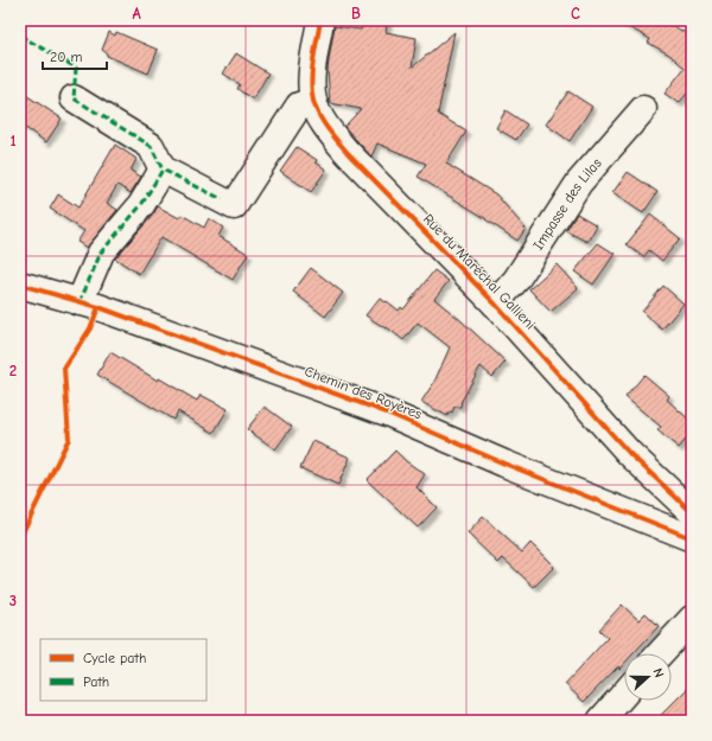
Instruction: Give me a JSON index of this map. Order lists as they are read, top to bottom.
{
  "streets": {
    "street": ["Impasse des Lilas", "Rue du Maréchal Gallieni", "Chemin des Royères"]
  },
  "crossings": [
    ["Impasse des Lilas", "Rue du Maréchal Gallieni"]
  ],
  "legend": ["Cycle path", "Path"],
  "scale_bar": "20 m",
  "north": "right",
  "grid": {
    "columns": ["A", "B", "C"],
    "rows": ["1", "2", "3"]
  }
}
